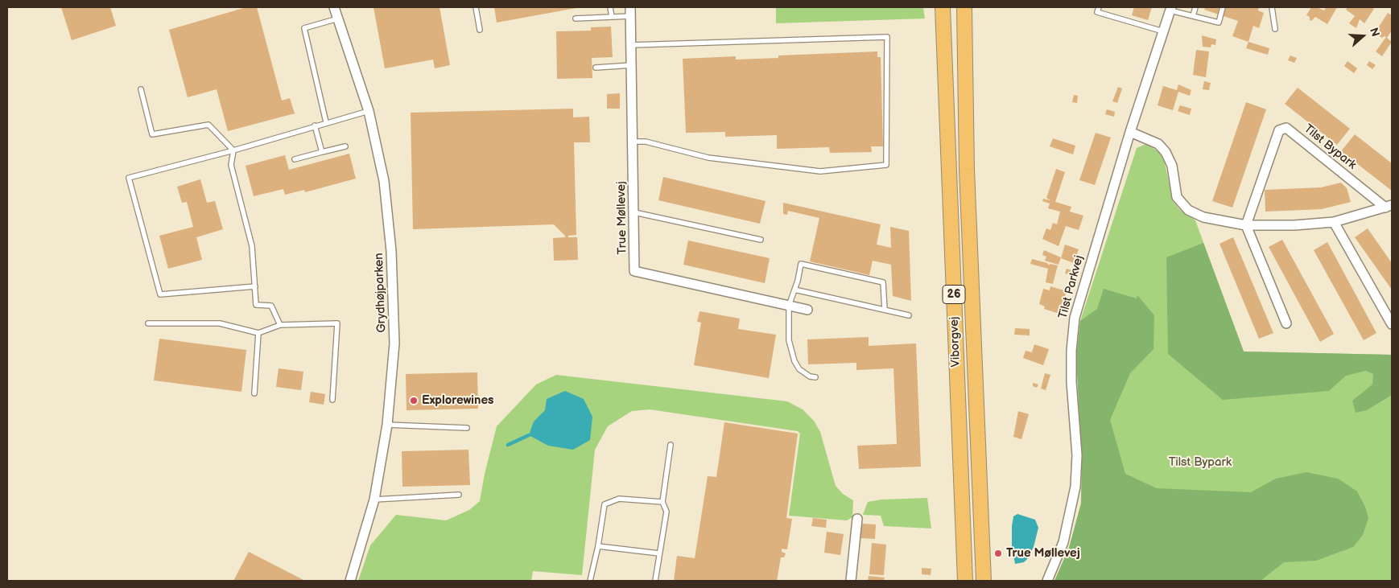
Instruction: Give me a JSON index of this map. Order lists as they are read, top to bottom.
{
  "streets": {
    "main road": ["26", "Viborgvej"],
    "street": [
      "Tilst Bypark",
      "True Møllevej",
      "Tilst Parkvej",
      "Grydhøjparken"
    ]
  },
  "crossings": [
    ["Tilst Bypark", "Tilst Parkvej"]
  ],
  "parks": ["Tilst Bypark"],
  "places": ["Explorewines", "True Møllevej"],
  "north": "right"
}
